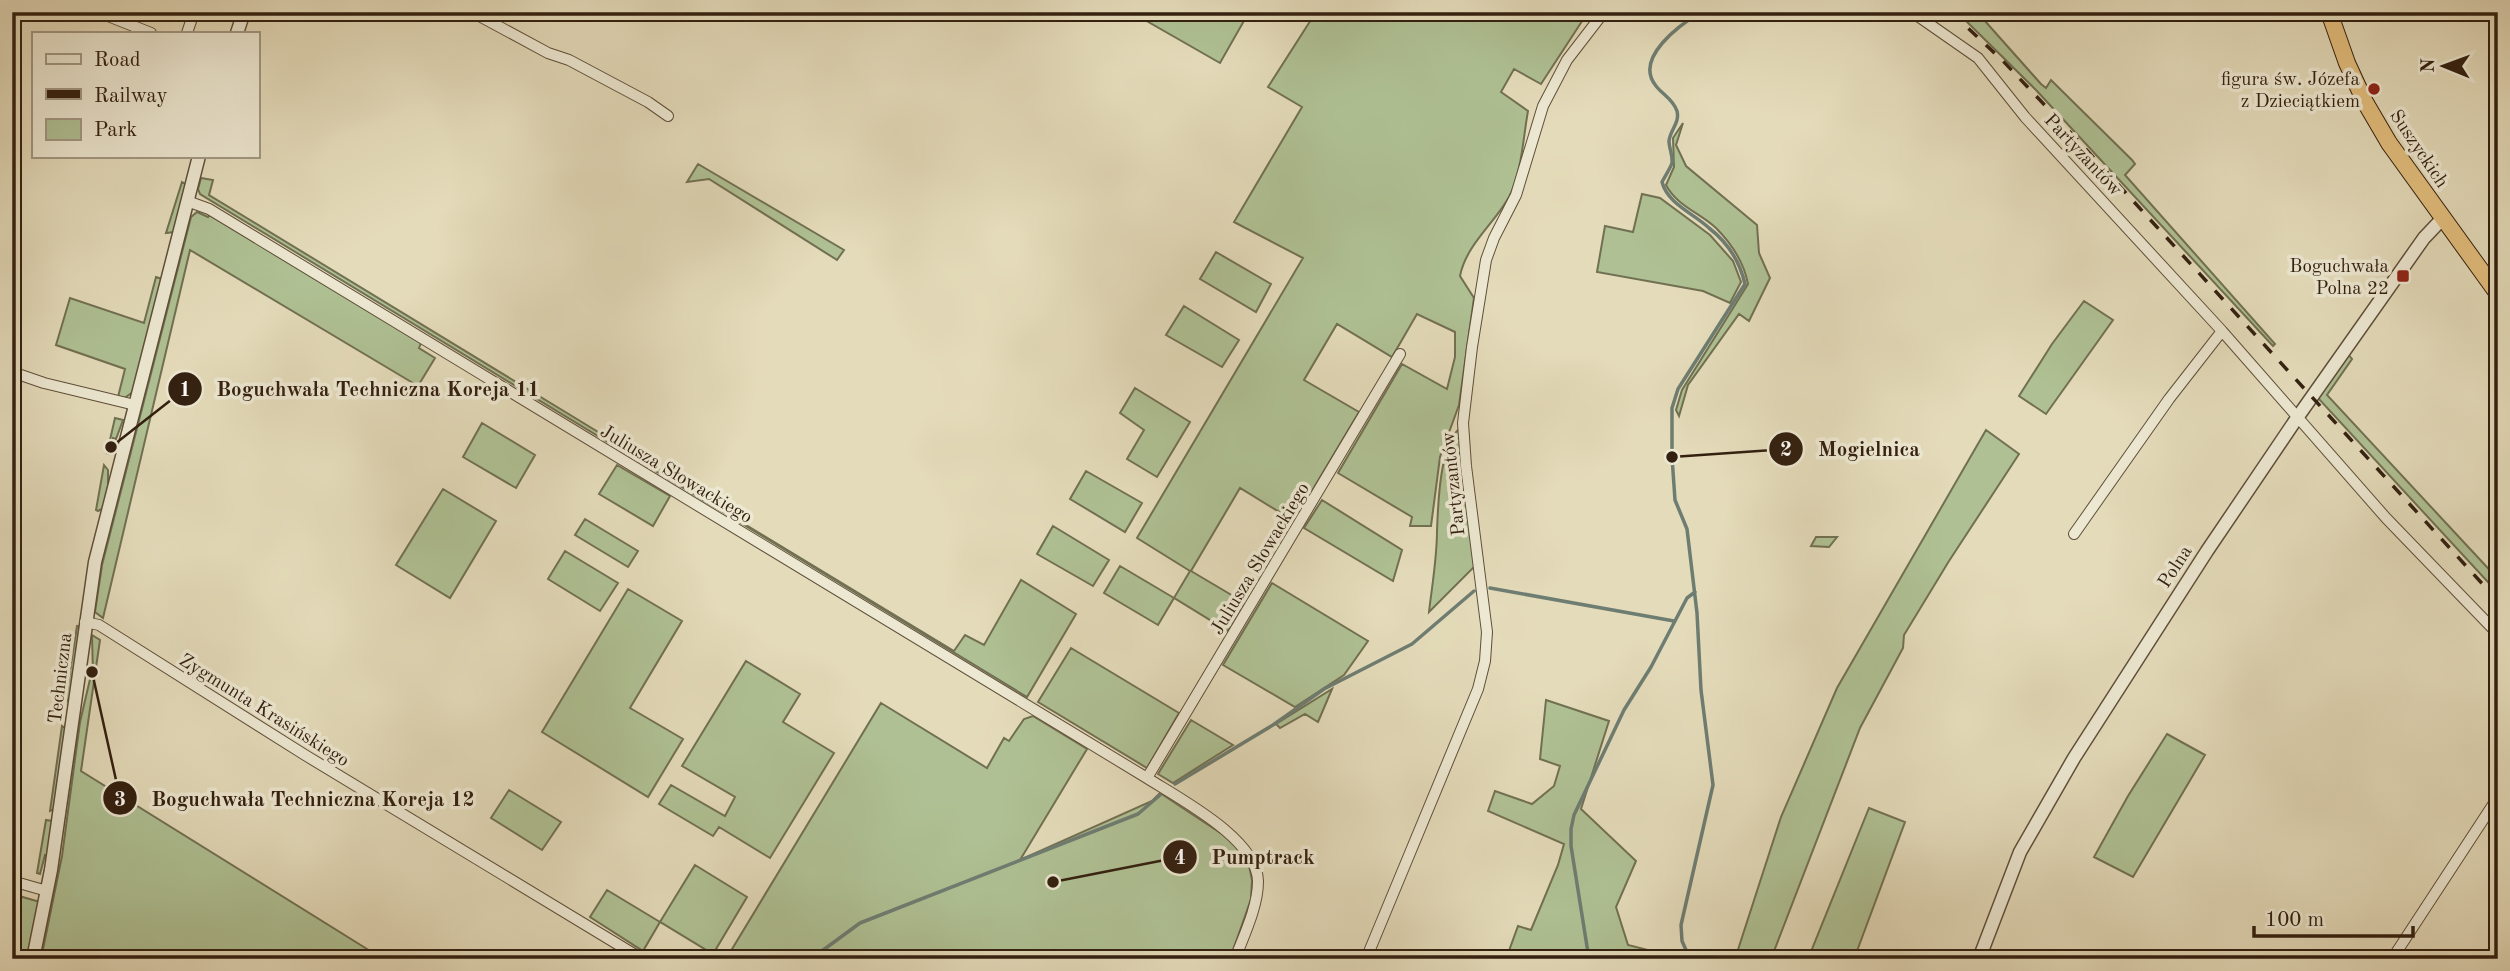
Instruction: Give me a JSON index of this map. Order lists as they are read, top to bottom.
{
  "streets": {
    "highway": ["Suszyckich"],
    "street": [
      "Partyzantów",
      "Juliusza Słowackiego",
      "Polna",
      "Techniczna",
      "Zygmunta Krasińskiego"
    ]
  },
  "crossings": [
    ["Suszyckich", "Polna"],
    ["Partyzantów", "Polna"],
    ["Juliusza Słowackiego", "Techniczna"],
    ["Techniczna", "Zygmunta Krasińskiego"]
  ],
  "places": {
    "other": [
      "figura św. Józefa z Dzieciątkiem",
      "Boguchwała Techniczna Koreja 11",
      "Mogielnica",
      "Boguchwała Techniczna Koreja 12",
      "Pumptrack"
    ],
    "transit": ["Boguchwała Polna 22"]
  },
  "legend": ["Road", "Railway", "Park"],
  "scale_bar": "100 m",
  "north": "left"
}
